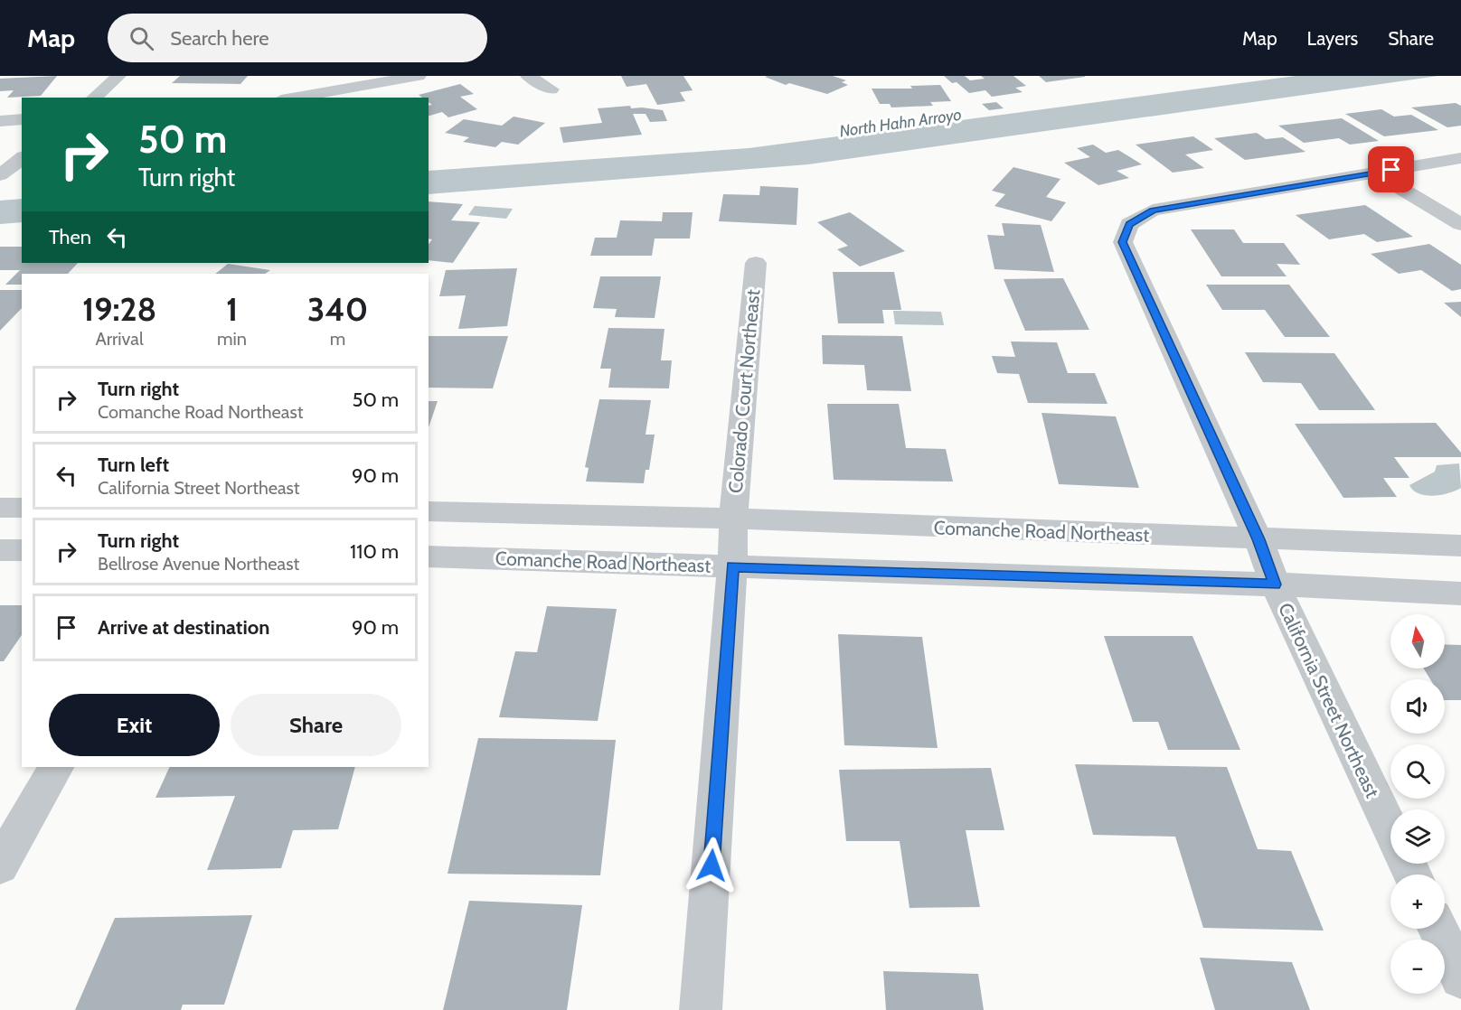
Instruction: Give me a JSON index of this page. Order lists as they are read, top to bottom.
{
  "streets": {
    "street": ["Colorado Court Northeast", "Comanche Road Northeast", "California Street Northeast"]
  },
  "crossings": [
    ["Colorado Court Northeast", "Comanche Road Northeast"],
    ["Comanche Road Northeast", "California Street Northeast"]
  ],
  "water": ["North Hahn Arroyo"],
  "north": "top",
  "page": {
    "header": "Map",
    "search": "Search here",
    "nav": ["Map", "Layers", "Share"],
    "turn": ["50 m", "Turn right"],
    "then": "Then",
    "eta": [
      "19:28",
      "Arrival",
      "1",
      "min",
      "340",
      "m"
    ],
    "list": [
      {
        "name": "Turn right",
        "note": "Comanche Road Northeast",
        "value": "50 m"
      },
      {
        "name": "Turn left",
        "note": "California Street Northeast",
        "value": "90 m"
      },
      {
        "name": "Turn right",
        "note": "Bellrose Avenue Northeast",
        "value": "110 m"
      },
      {
        "name": "Arrive at destination",
        "value": "90 m"
      }
    ],
    "map_buttons": ["+", "−"],
    "buttons": ["Exit", "Share"]
  }
}
